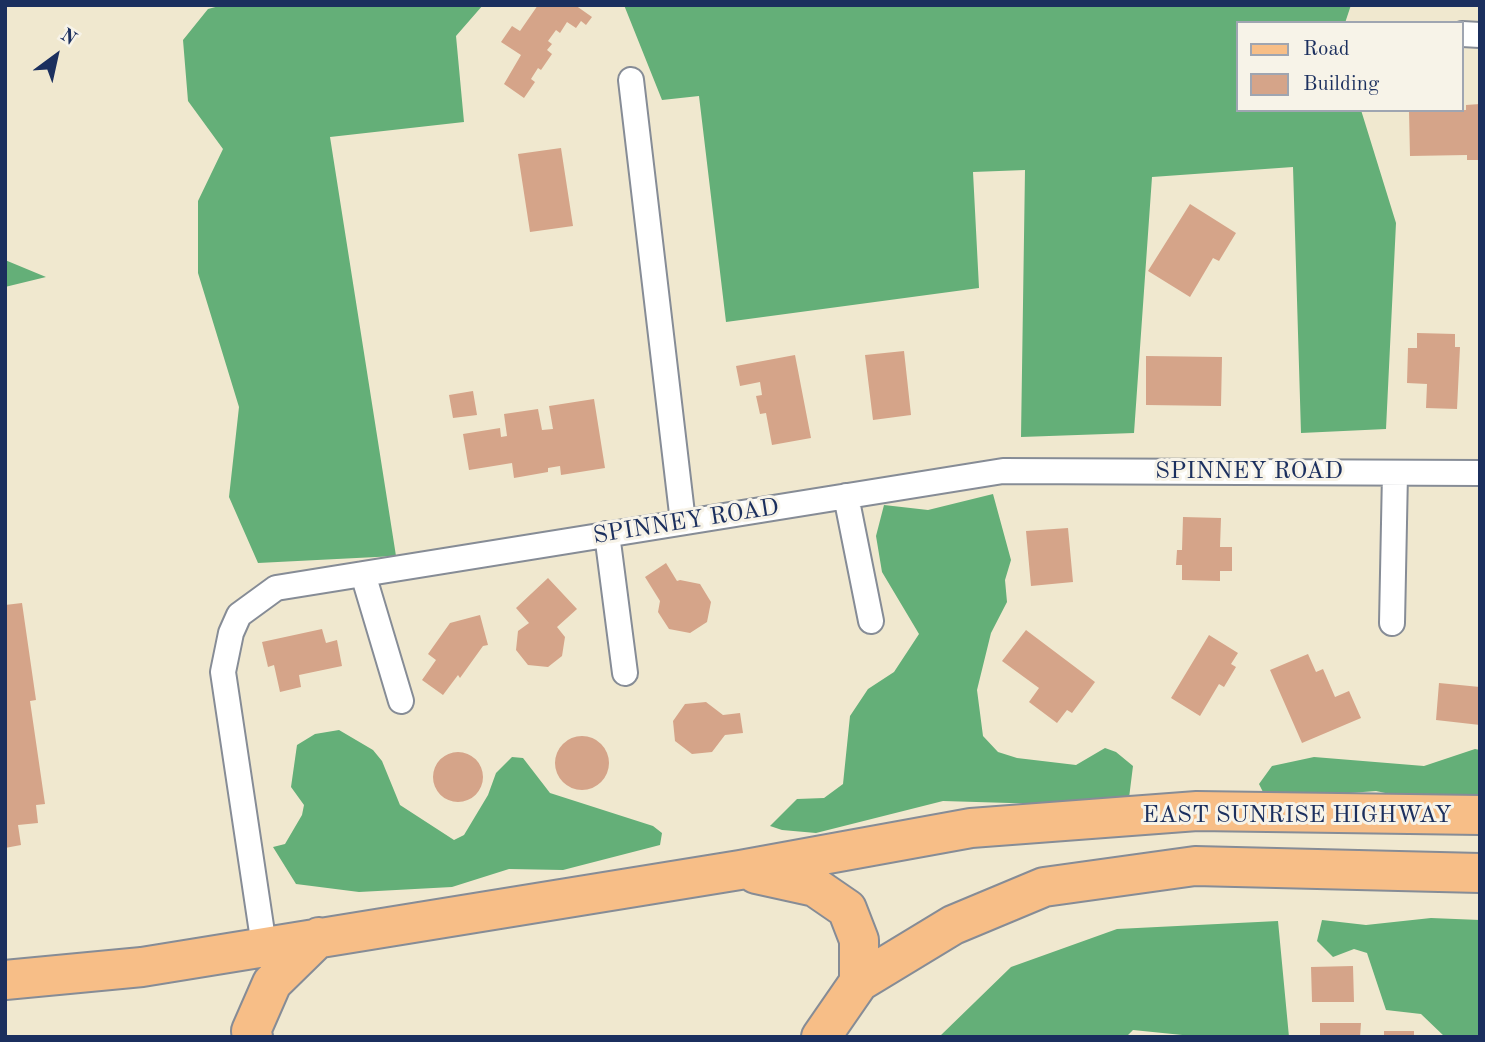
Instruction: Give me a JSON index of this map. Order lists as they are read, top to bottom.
{
  "streets": {
    "main road": ["EAST SUNRISE HIGHWAY"],
    "street": ["SPINNEY ROAD"]
  },
  "legend": ["Road", "Building"],
  "north": "top right"
}
